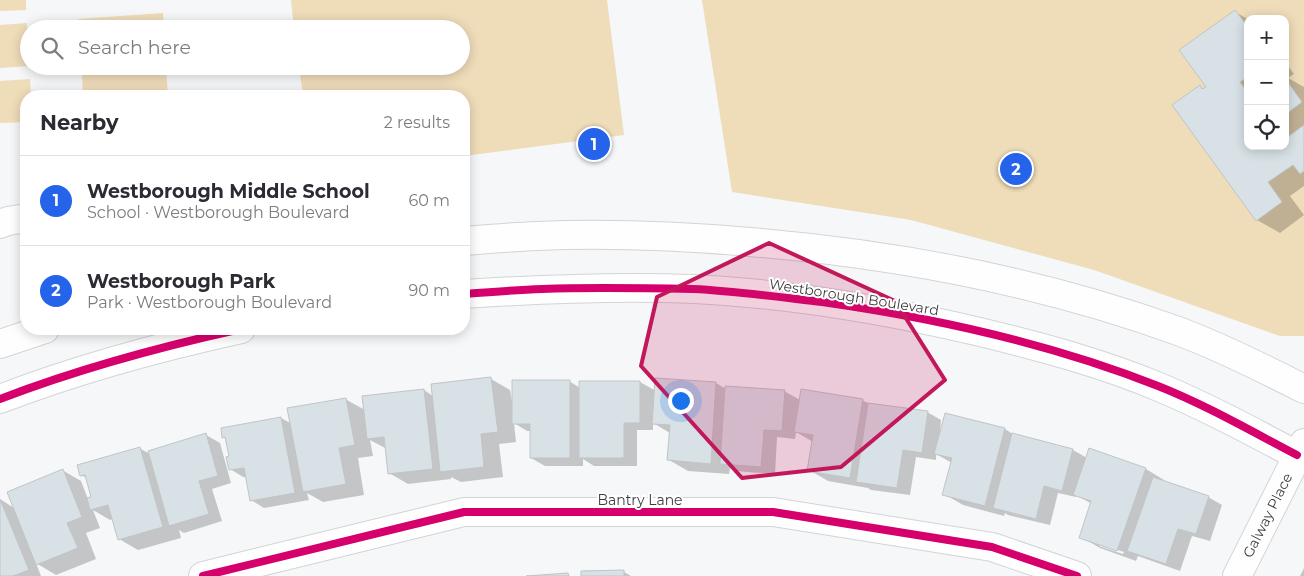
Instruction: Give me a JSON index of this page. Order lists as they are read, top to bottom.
{
  "streets": {
    "main road": ["Westborough Boulevard", "Bantry Lane", "Galway Place"]
  },
  "crossings": [
    ["Westborough Boulevard", "Galway Place"]
  ],
  "page": {
    "map_buttons": ["+", "−"],
    "search": "Search here",
    "heading": ["Nearby", "2 results"],
    "pins": ["1", "2"],
    "list": [
      {
        "mark": "1",
        "name": "Westborough Middle School",
        "note": "School · Westborough Boulevard",
        "value": "60 m"
      },
      {
        "mark": "2",
        "name": "Westborough Park",
        "note": "Park · Westborough Boulevard",
        "value": "90 m"
      }
    ]
  }
}
